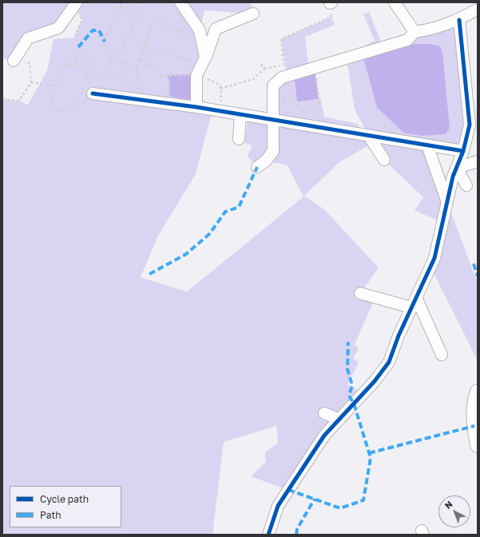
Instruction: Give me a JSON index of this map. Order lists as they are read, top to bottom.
{
  "legend": ["Cycle path", "Path"],
  "north": "top left"
}
